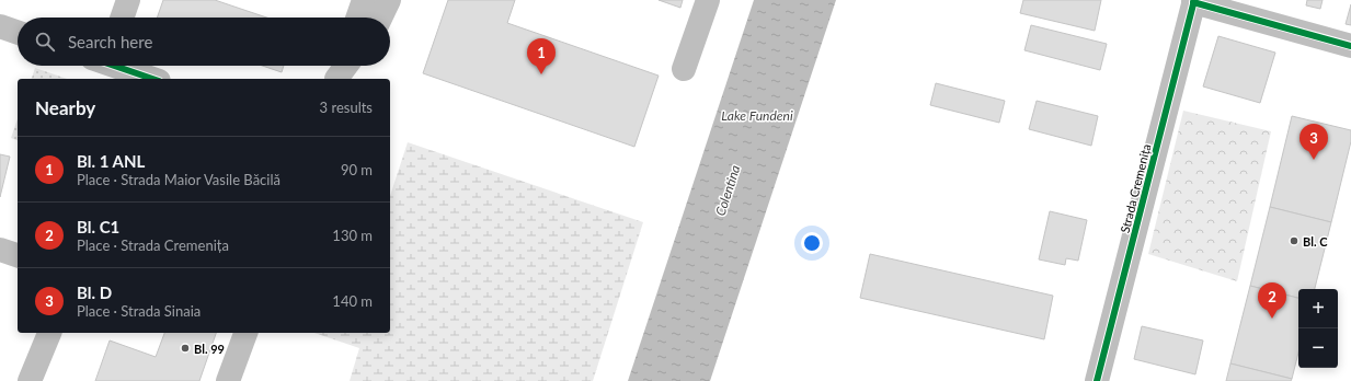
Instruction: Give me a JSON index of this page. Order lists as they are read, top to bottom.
{
  "streets": {
    "street": ["Strada Cremenița"]
  },
  "water": ["Lake Fundeni", "Colentina"],
  "places": ["Bl. C", "Bl. 99"],
  "page": {
    "search": "Search here",
    "pins": ["1", "3", "2"],
    "heading": ["Nearby", "3 results"],
    "list": [
      {
        "mark": "1",
        "name": "Bl. 1 ANL",
        "note": "Place · Strada Maior Vasile Băcilă",
        "value": "90 m"
      },
      {
        "mark": "2",
        "name": "Bl. C1",
        "note": "Place · Strada Cremenița",
        "value": "130 m"
      },
      {
        "mark": "3",
        "name": "Bl. D",
        "note": "Place · Strada Sinaia",
        "value": "140 m"
      }
    ],
    "map_buttons": ["+", "−"]
  }
}
